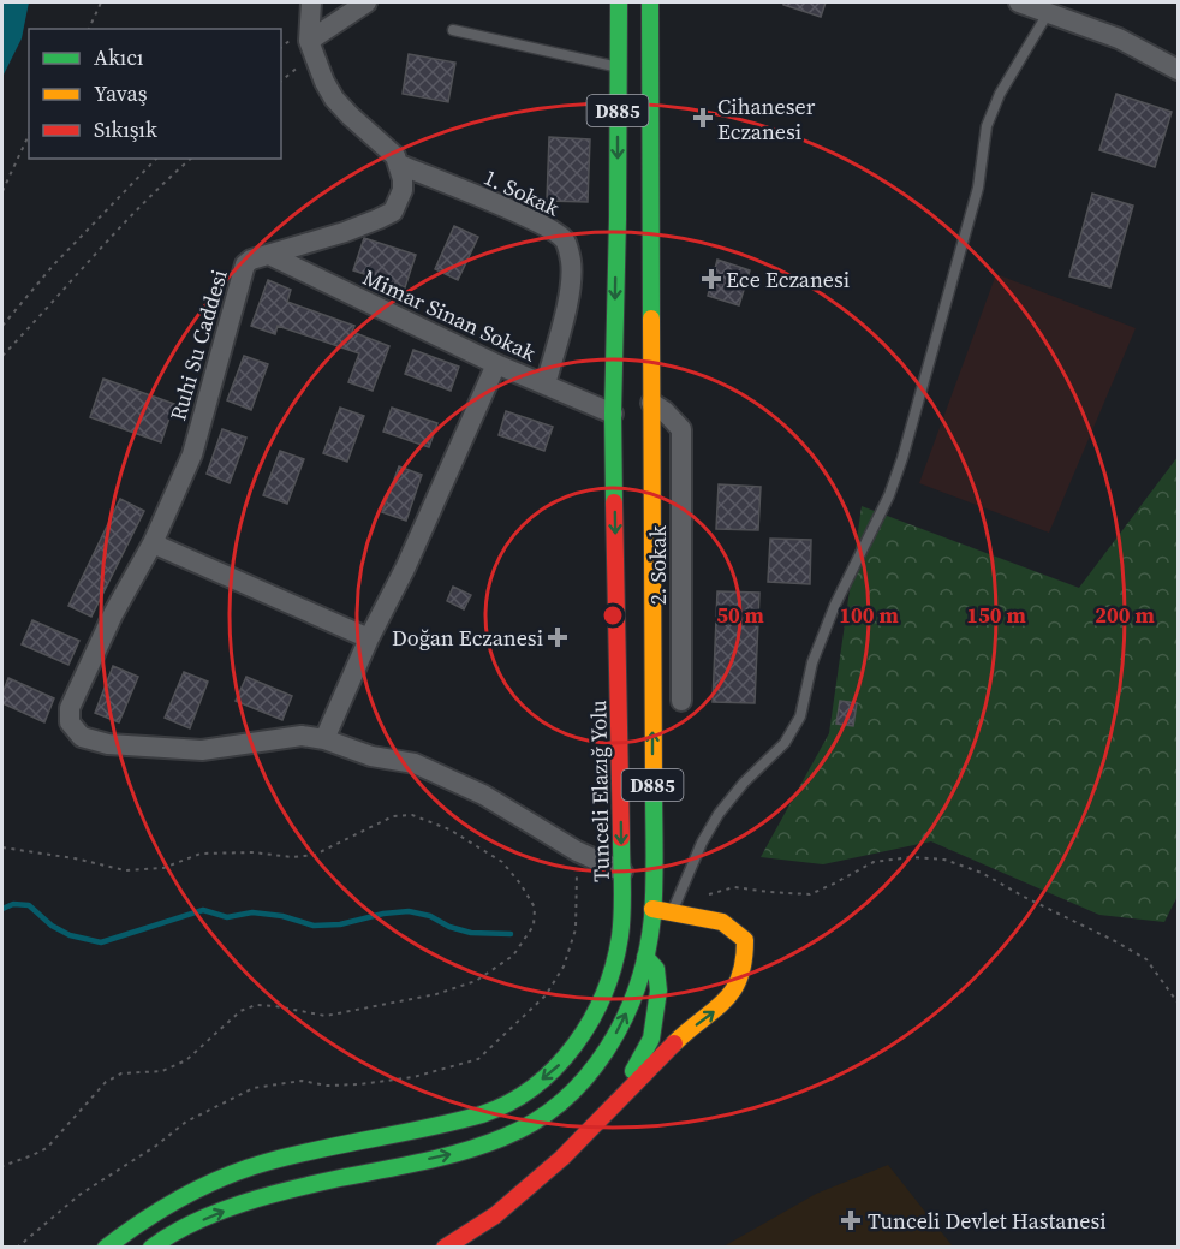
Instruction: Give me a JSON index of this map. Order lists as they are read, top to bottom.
{
  "streets": {
    "main road": ["D885", "Tunceli Elazığ Yolu"],
    "street": [
      "1. Sokak",
      "Mimar Sinan Sokak",
      "Ruhi Su Caddesi",
      "2. Sokak"
    ]
  },
  "crossings": [
    ["D885", "2. Sokak"],
    ["1. Sokak", "Mimar Sinan Sokak"],
    ["1. Sokak", "Ruhi Su Caddesi"],
    ["Mimar Sinan Sokak", "Ruhi Su Caddesi"],
    ["Mimar Sinan Sokak", "Tunceli Elazığ Yolu"],
    ["Ruhi Su Caddesi", "Tunceli Elazığ Yolu"]
  ],
  "places": {
    "health": [
      "Cihaneser Eczanesi",
      "Ece Eczanesi",
      "Doğan Eczanesi",
      "Tunceli Devlet Hastanesi"
    ]
  },
  "legend": ["Akıcı", "Yavaş", "Sıkışık"],
  "rings": [
    "50 m",
    "100 m",
    "150 m",
    "200 m"
  ]
}
